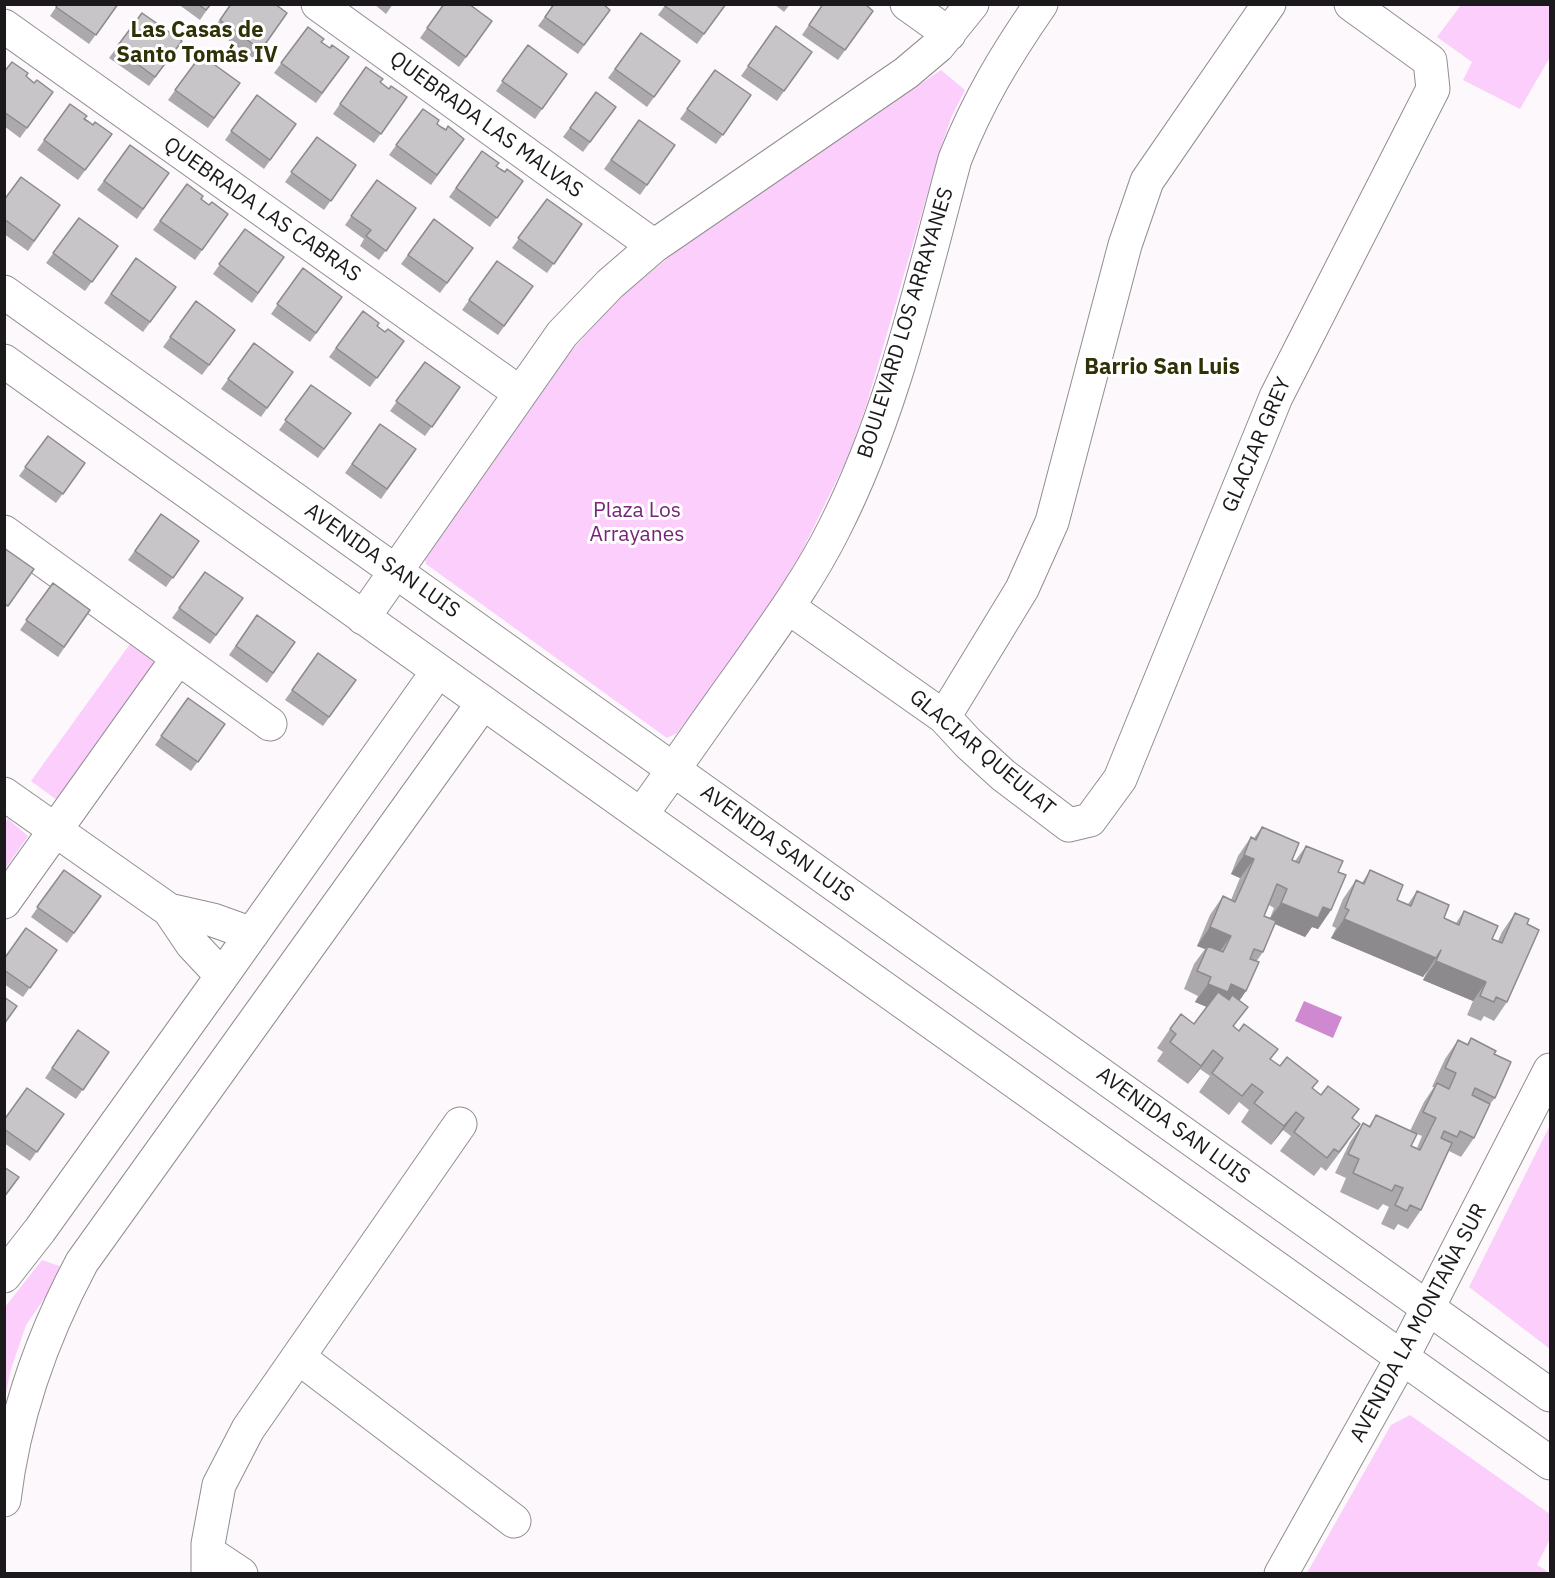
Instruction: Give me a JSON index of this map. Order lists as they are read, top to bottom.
{
  "streets": {
    "street": [
      "QUEBRADA LAS MALVAS",
      "QUEBRADA LAS CABRAS",
      "BOULEVARD LOS ARRAYANES",
      "GLACIAR GREY",
      "AVENIDA SAN LUIS",
      "GLACIAR QUEULAT",
      "AVENIDA LA MONTAÑA SUR"
    ]
  },
  "crossings": [
    ["BOULEVARD LOS ARRAYANES", "AVENIDA SAN LUIS"],
    ["BOULEVARD LOS ARRAYANES", "GLACIAR QUEULAT"],
    ["GLACIAR GREY", "GLACIAR QUEULAT"],
    ["AVENIDA SAN LUIS", "AVENIDA LA MONTAÑA SUR"]
  ],
  "districts": ["Las Casas de Santo Tomás IV", "Barrio San Luis"],
  "parks": ["Plaza Los Arrayanes"]
}
